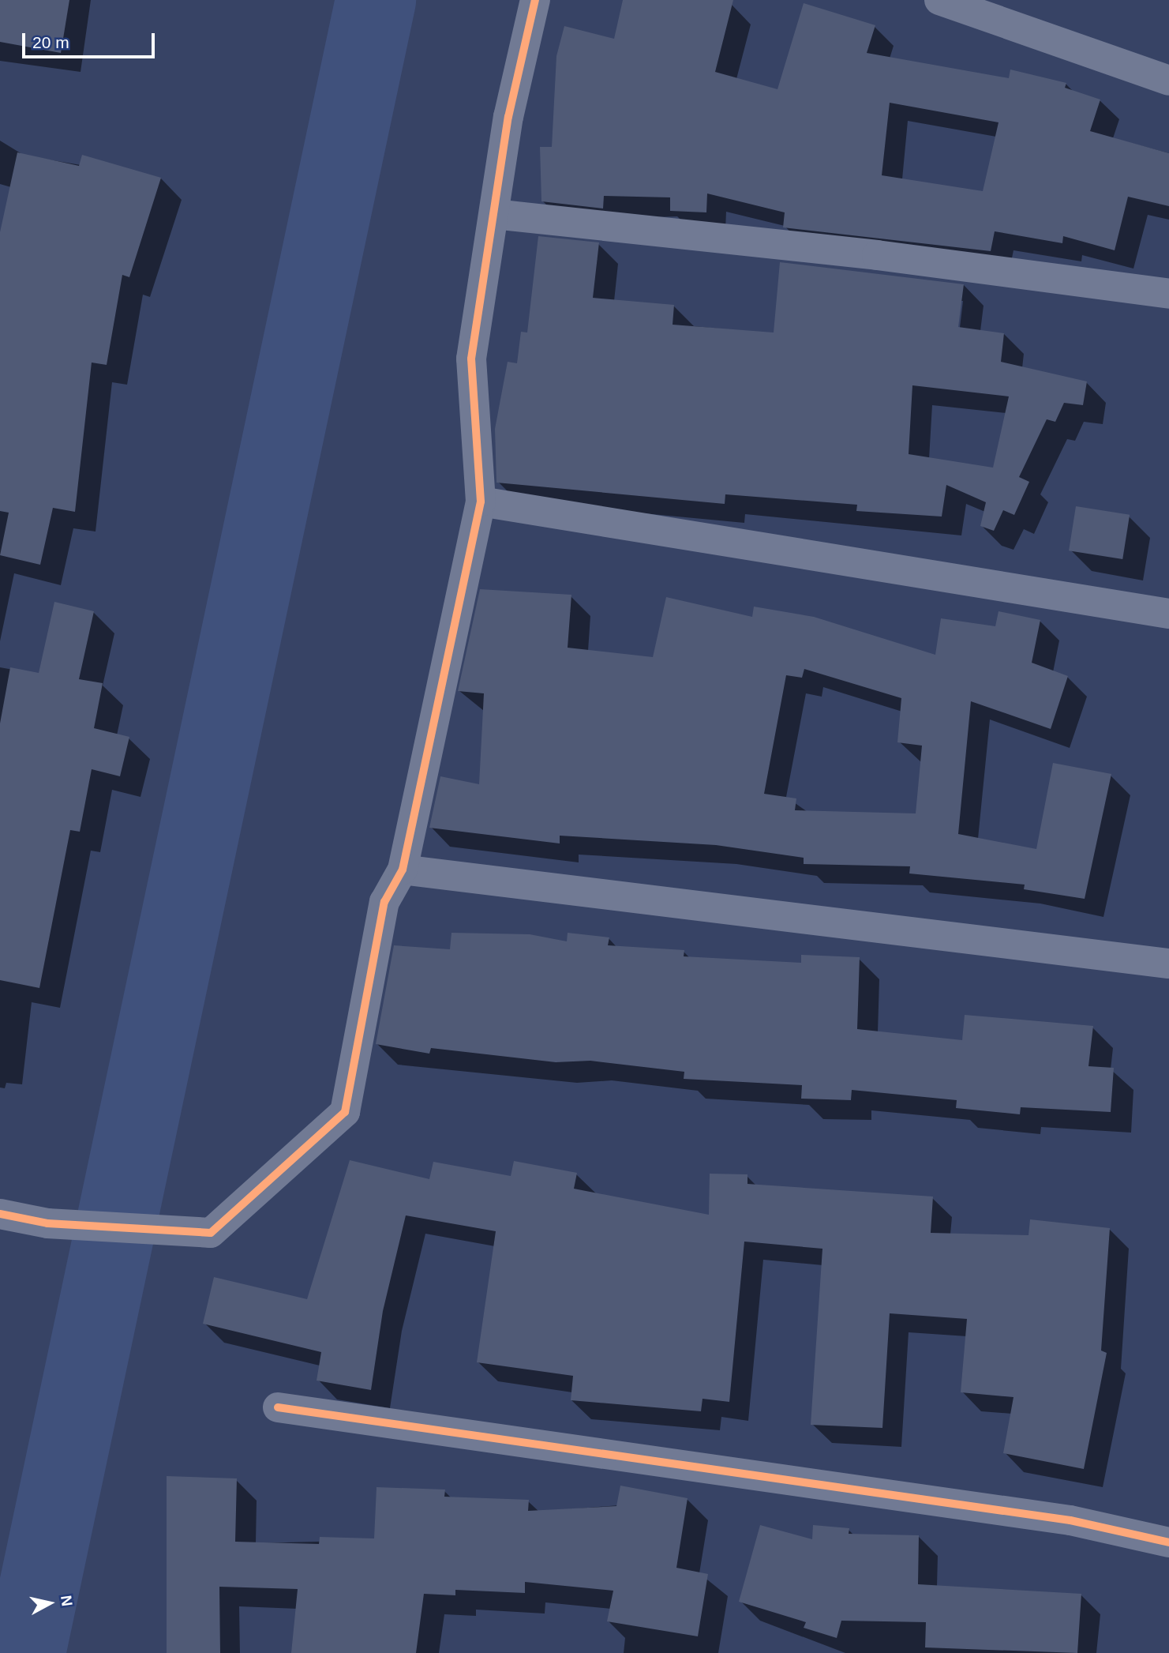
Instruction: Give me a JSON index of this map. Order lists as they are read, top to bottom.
{
  "scale_bar": "20 m",
  "north": "right"
}
